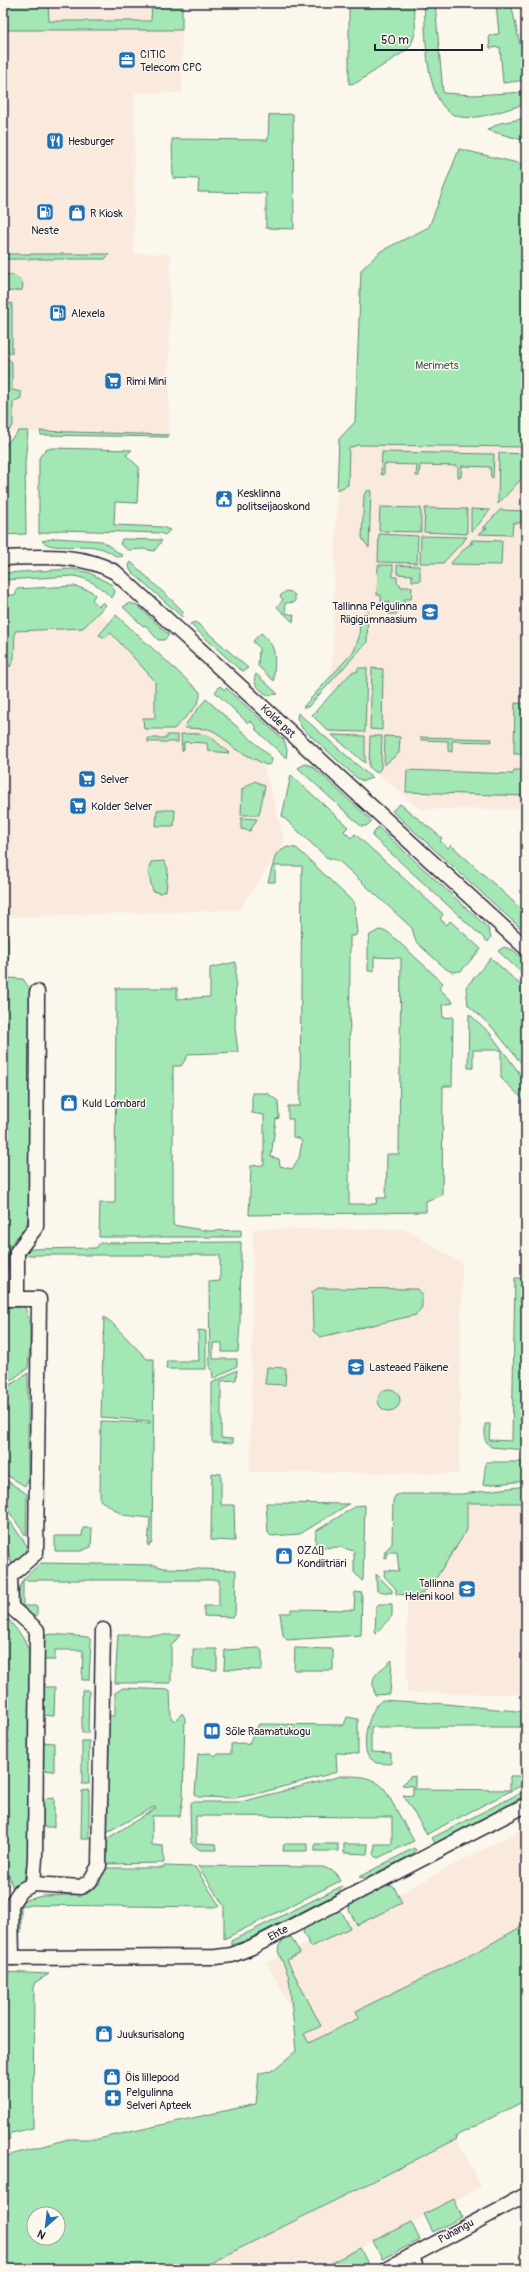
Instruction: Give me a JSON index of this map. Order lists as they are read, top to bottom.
{
  "streets": {
    "street": ["Kolde pst", "Ehte", "Puhangu"]
  },
  "parks": ["Merimets"],
  "places": {
    "office": ["CITIC Telecom CPC"],
    "restaurant": ["Hesburger"],
    "fuel station": ["Neste", "Alexela"],
    "shop": [
      "R Kiosk",
      "Kuld Lombard",
      "OZ∆[] Kondiitriäri",
      "Juuksurisalong",
      "Öis lillepood"
    ],
    "supermarket": ["Rimi Mini", "Selver", "Kolder Selver"],
    "public building": ["Kesklinna politseijaoskond"],
    "school or university": ["Tallinna Pelgulinna Riigigümnaasium", "Lasteaed Päikene", "Tallinna Heleni kool"],
    "library": ["Sõle Raamatukogu"],
    "pharmacy": ["Pelgulinna Selveri Apteek"]
  },
  "scale_bar": "50 m",
  "north": "bottom left"
}
